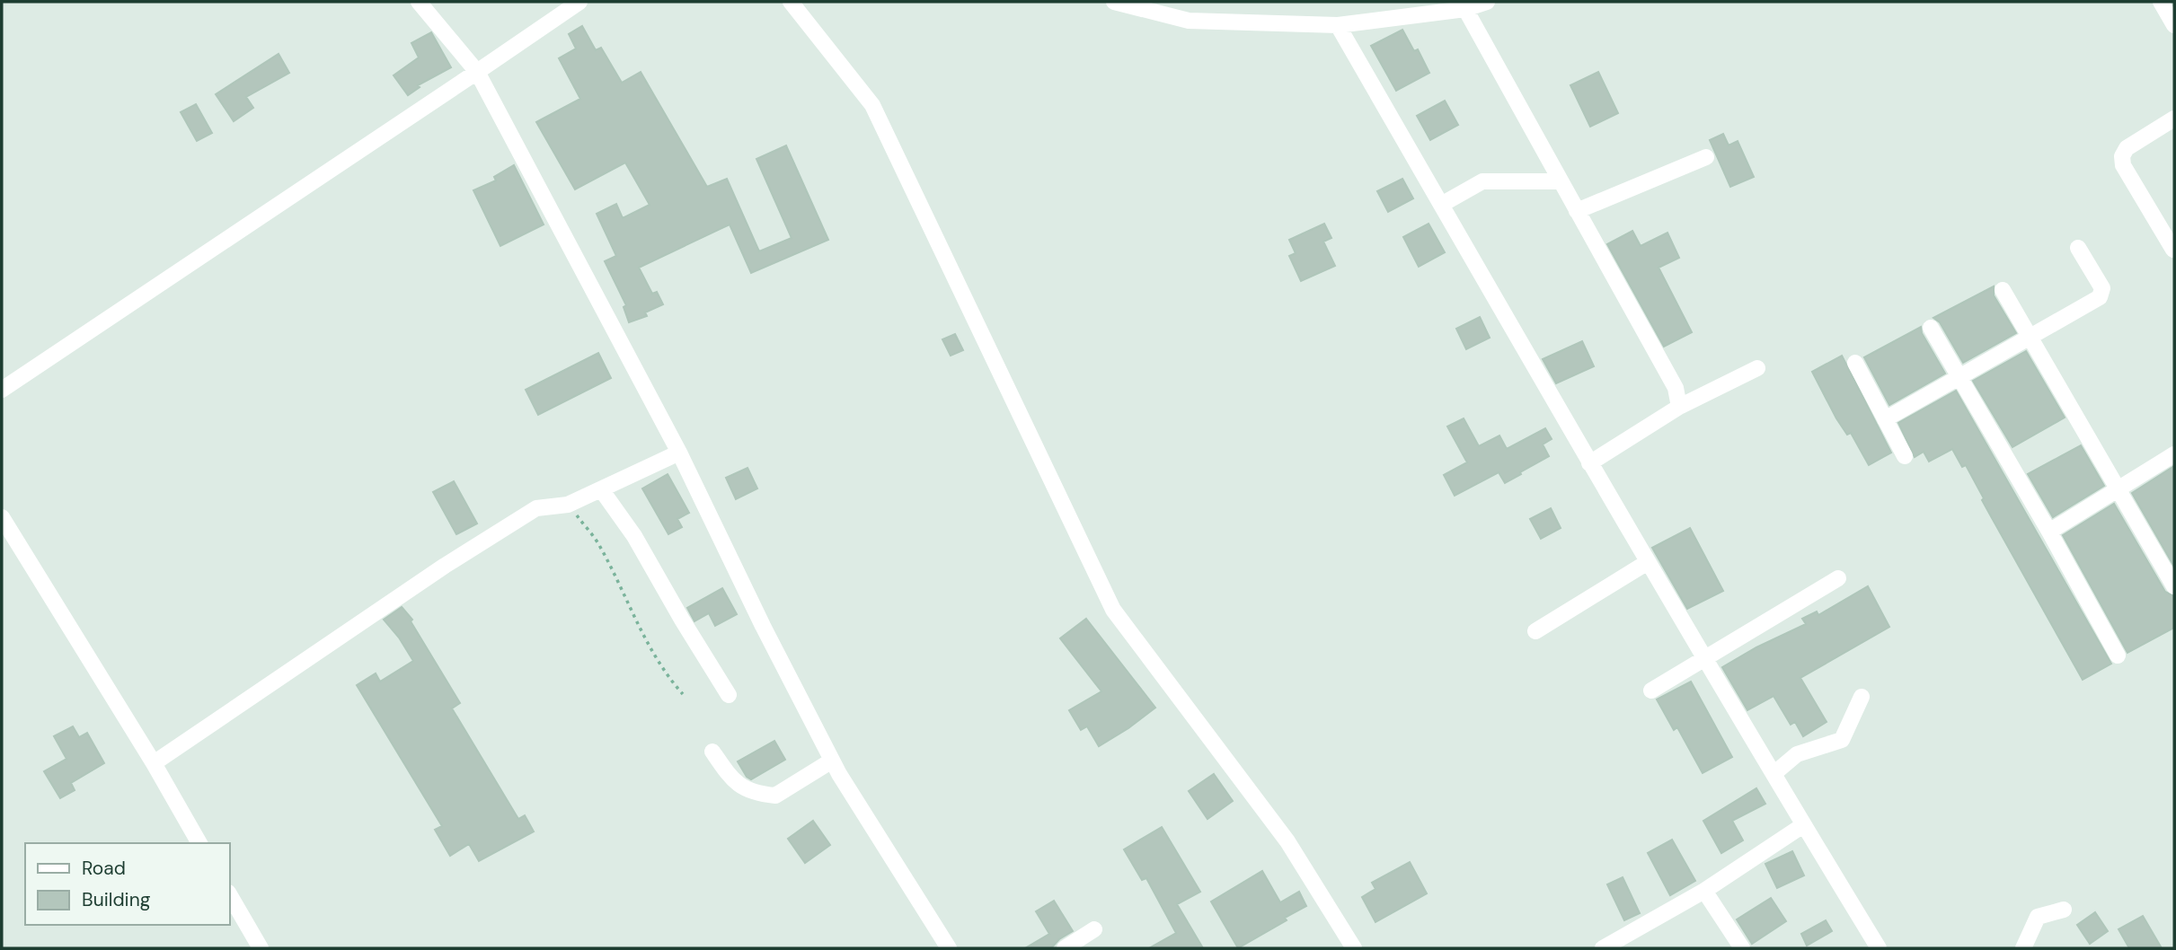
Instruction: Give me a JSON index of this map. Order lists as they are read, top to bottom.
{
  "legend": ["Road", "Building"]
}
